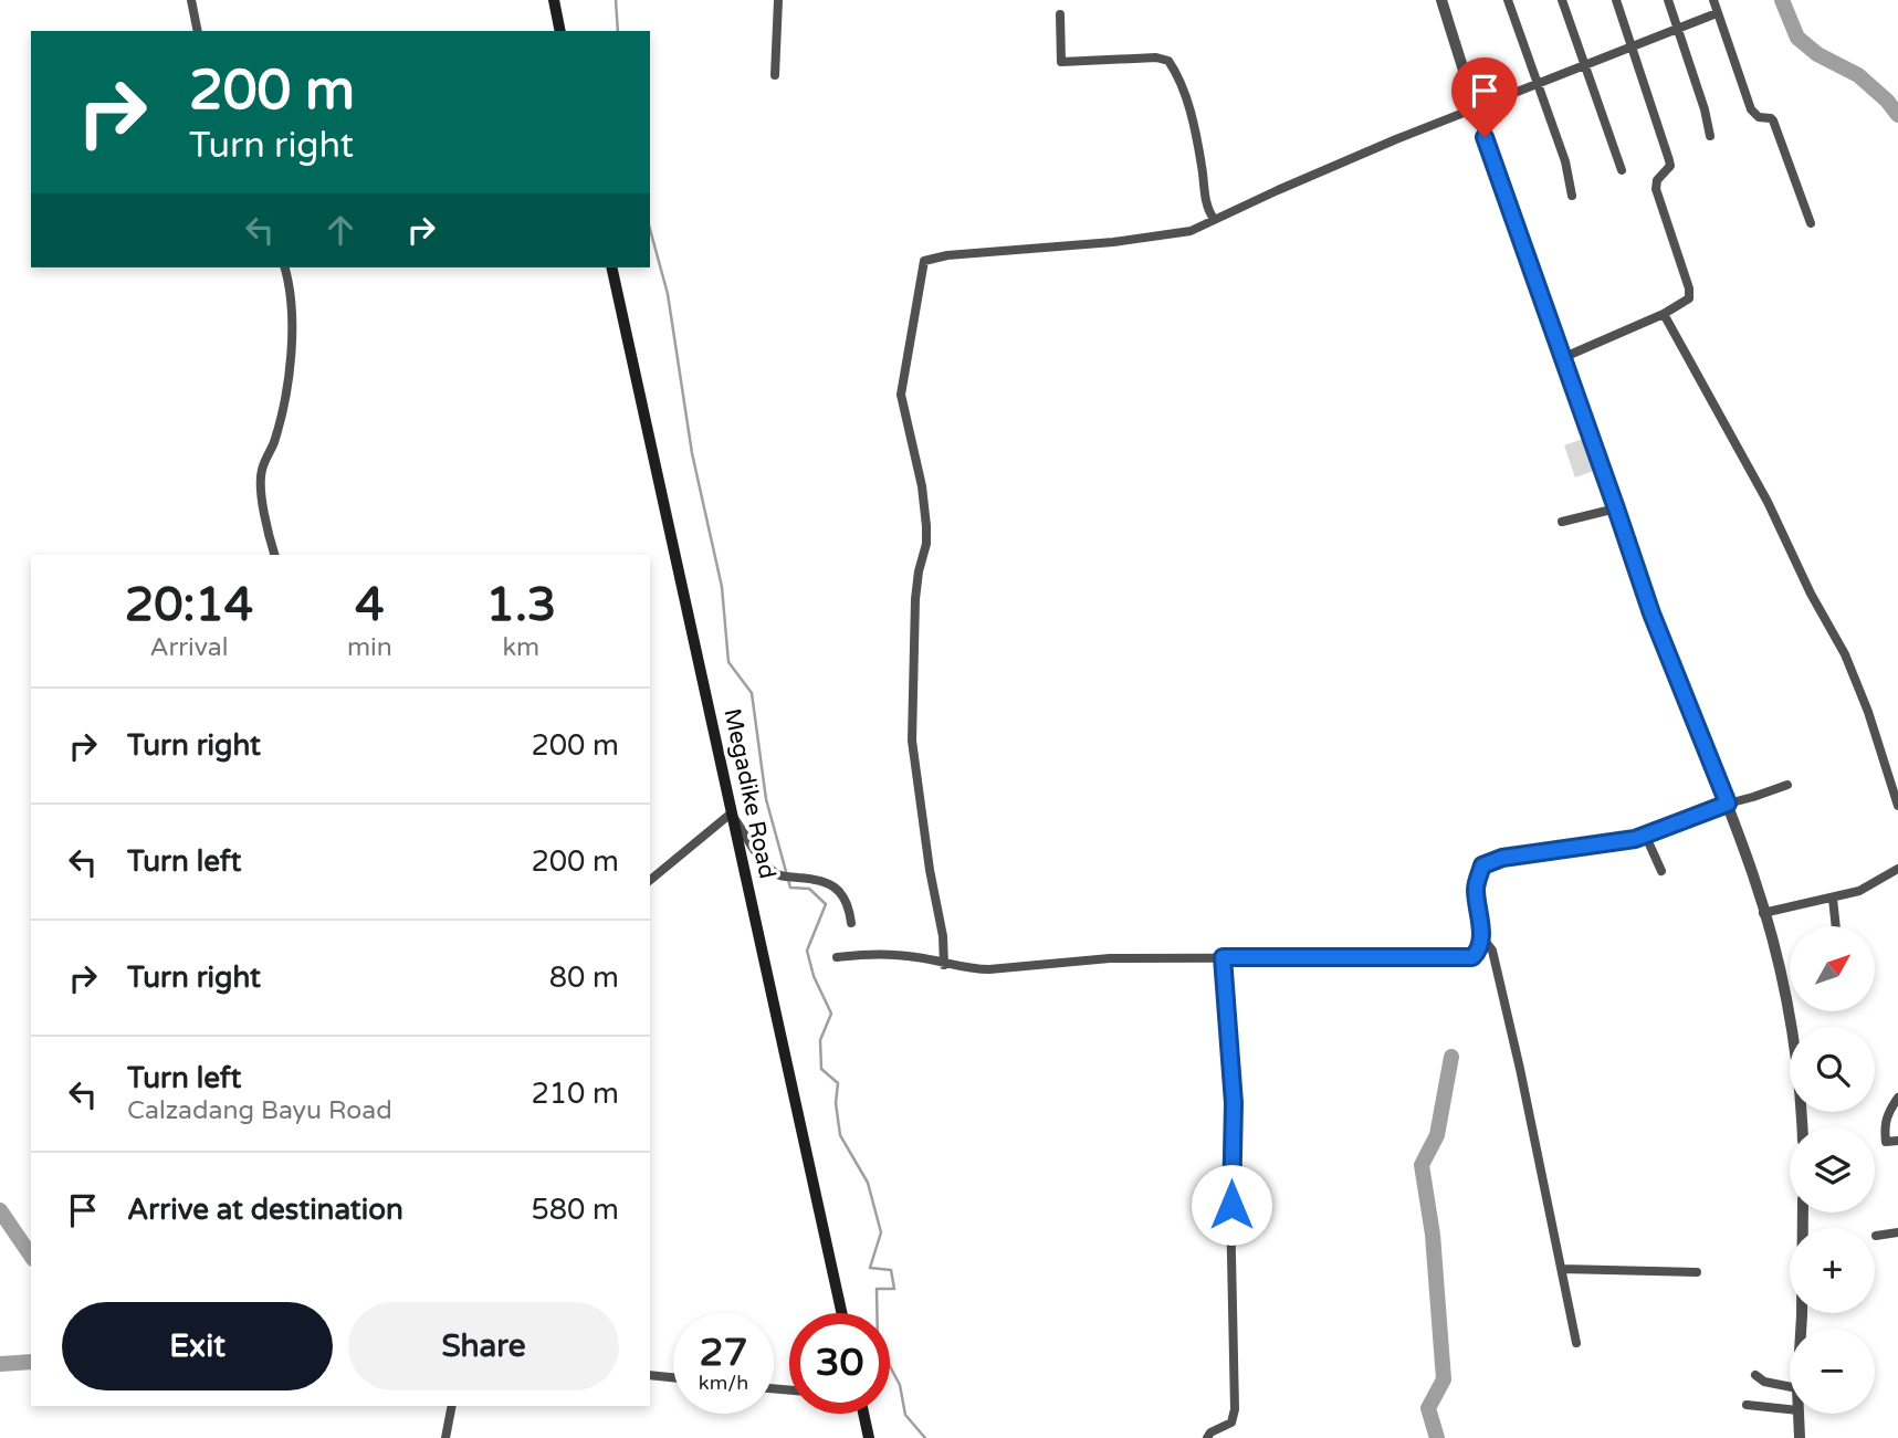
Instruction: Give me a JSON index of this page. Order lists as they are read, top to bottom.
{
  "streets": {
    "main road": ["Megadike Road"]
  },
  "north": "top right",
  "page": {
    "turn": ["200 m", "Turn right"],
    "eta": [
      "20:14",
      "Arrival",
      "4",
      "min",
      "1.3",
      "km"
    ],
    "list": [
      {
        "name": "Turn right",
        "value": "200 m"
      },
      {
        "name": "Turn left",
        "value": "200 m"
      },
      {
        "name": "Turn right",
        "value": "80 m"
      },
      {
        "name": "Turn left",
        "note": "Calzadang Bayu Road",
        "value": "210 m"
      },
      {
        "name": "Arrive at destination",
        "value": "580 m"
      }
    ],
    "map_buttons": ["+", "−"],
    "buttons": ["Exit", "Share"],
    "speed": "27 km/h",
    "limit": "30"
  }
}
